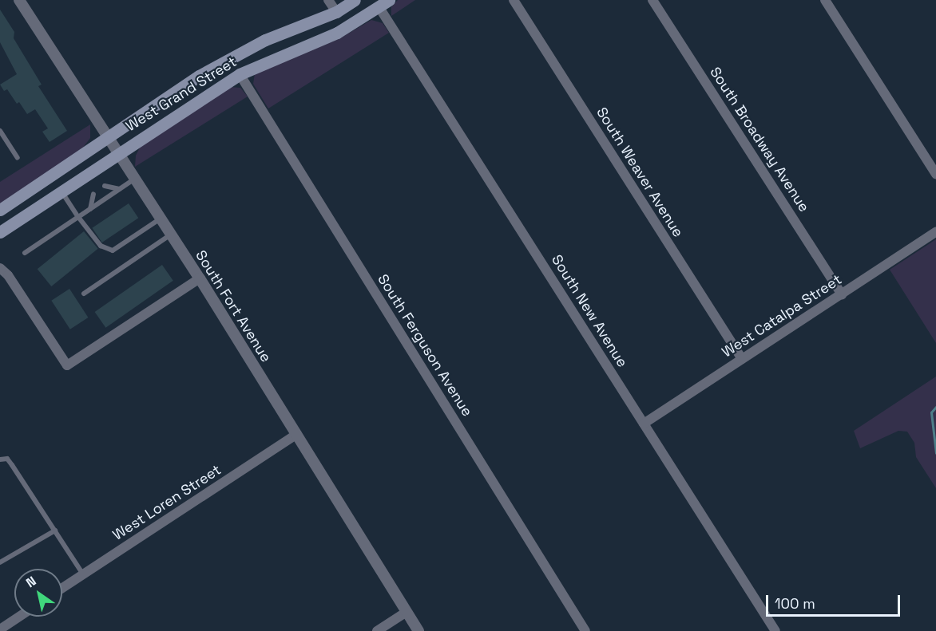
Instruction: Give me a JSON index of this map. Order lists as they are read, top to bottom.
{
  "streets": {
    "main road": ["West Grand Street"],
    "street": [
      "South Broadway Avenue",
      "South Weaver Avenue",
      "South Fort Avenue",
      "South New Avenue",
      "West Catalpa Street",
      "South Ferguson Avenue",
      "West Loren Street"
    ]
  },
  "crossings": [
    ["West Grand Street", "South Fort Avenue"],
    ["West Grand Street", "South New Avenue"],
    ["West Grand Street", "South Ferguson Avenue"],
    ["South Broadway Avenue", "West Catalpa Street"],
    ["South Weaver Avenue", "West Catalpa Street"],
    ["South Fort Avenue", "West Loren Street"],
    ["South New Avenue", "West Catalpa Street"]
  ],
  "scale_bar": "100 m",
  "north": "top left"
}
